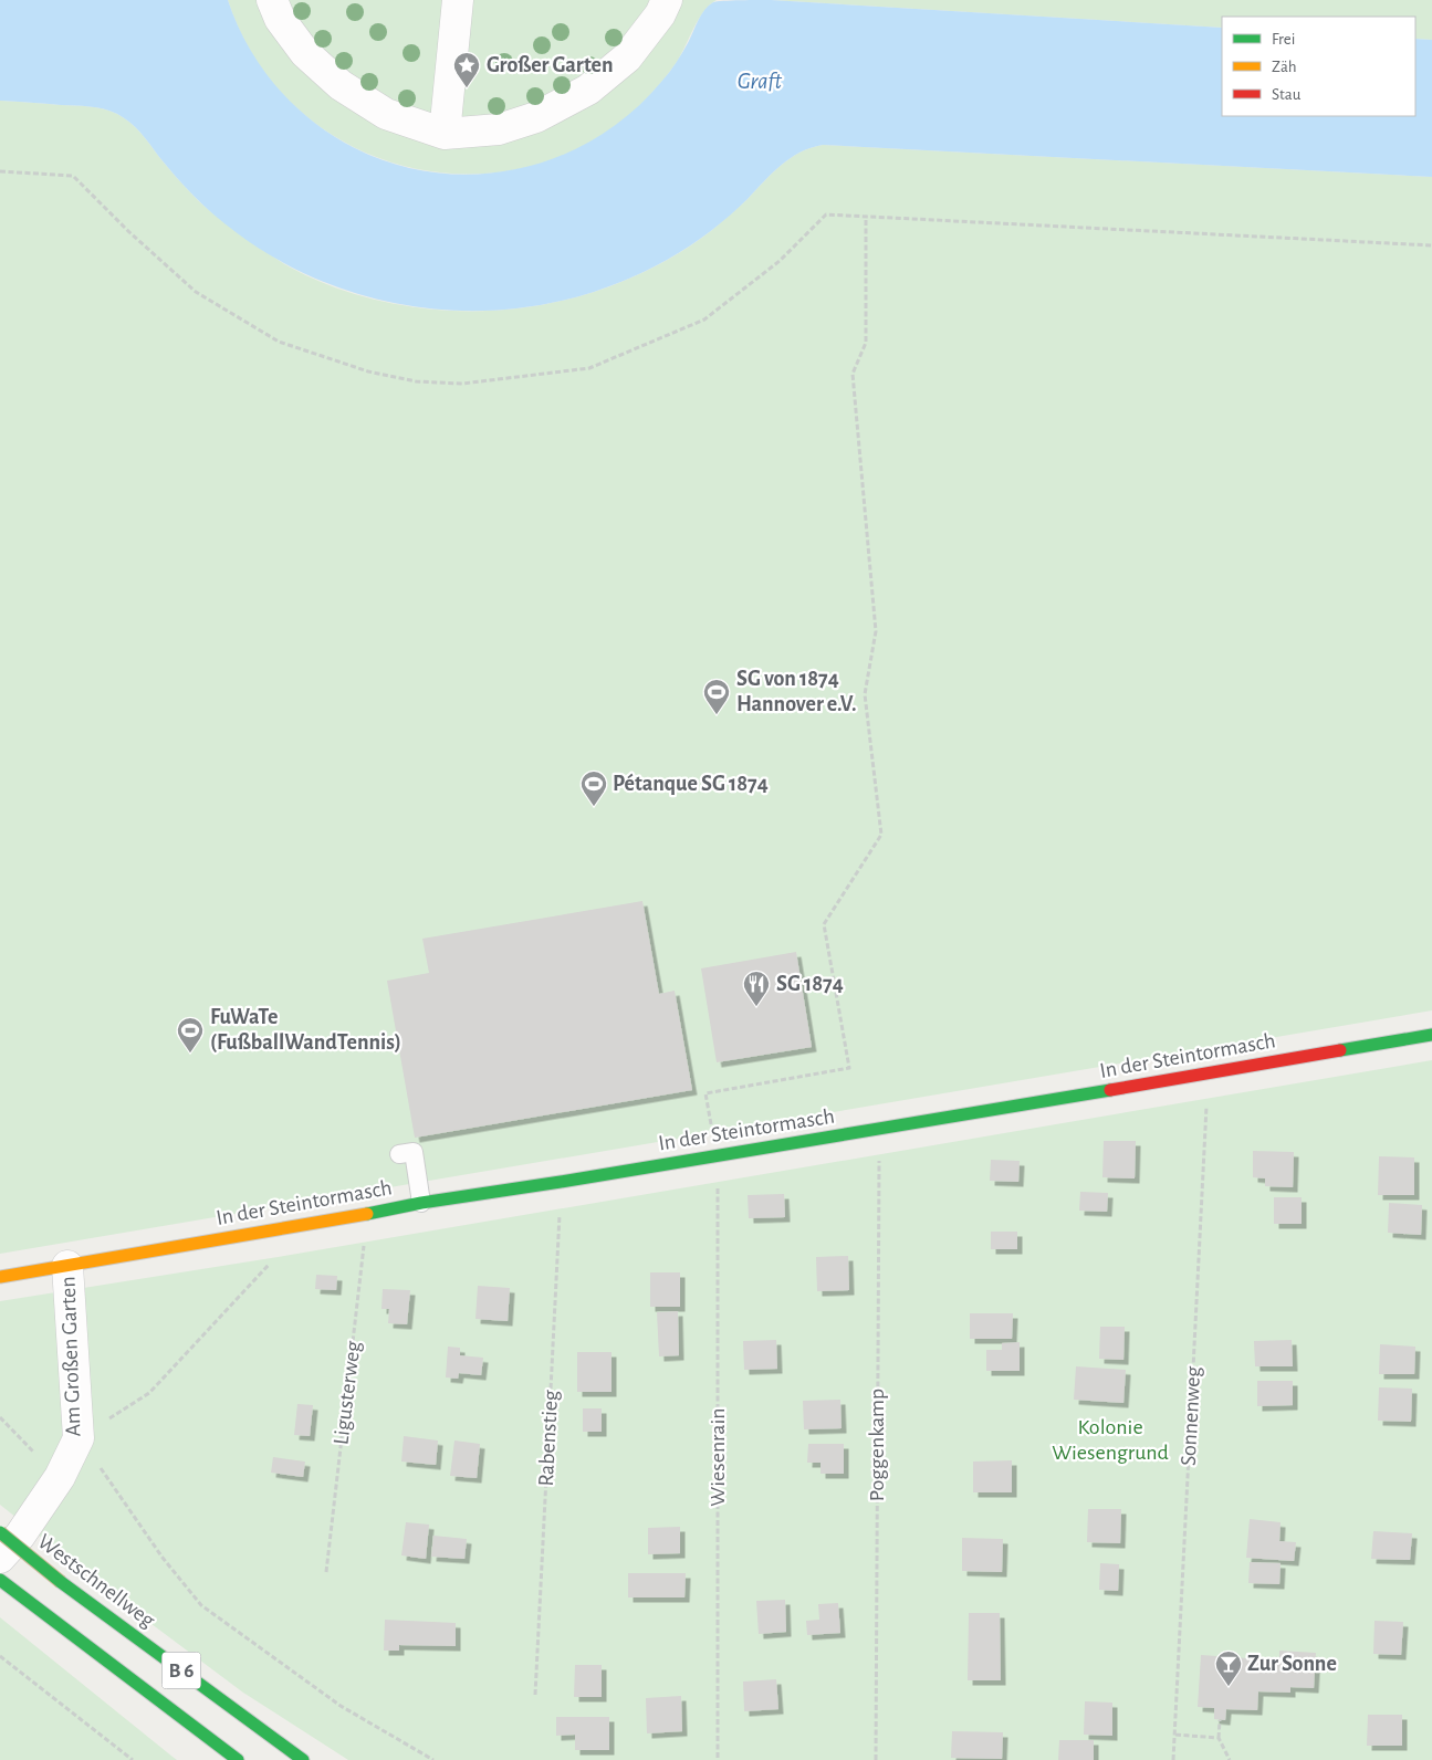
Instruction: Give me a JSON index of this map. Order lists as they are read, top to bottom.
{
  "streets": {
    "main road": [
      "In der Steintormasch",
      "Am Großen Garten",
      "Westschnellweg",
      "B 6"
    ],
    "path": [
      "Ligusterweg",
      "Sonnenweg",
      "Rabenstieg",
      "Poggenkamp",
      "Wiesenrain"
    ]
  },
  "crossings": [
    ["In der Steintormasch", "Am Großen Garten"],
    ["In der Steintormasch", "Ligusterweg"],
    ["In der Steintormasch", "Sonnenweg"],
    ["In der Steintormasch", "Rabenstieg"],
    ["In der Steintormasch", "Poggenkamp"],
    ["In der Steintormasch", "Wiesenrain"]
  ],
  "water": ["Graft"],
  "parks": ["Kolonie Wiesengrund"],
  "places": {
    "place": ["Großer Garten"],
    "sports": ["SG von 1874 Hannover e.V.", "Pétanque SG 1874", "FuWaTe (FußballWandTennis)"],
    "restaurant": ["SG 1874"],
    "bar": ["Zur Sonne"]
  },
  "legend": ["Frei", "Zäh", "Stau"]
}
